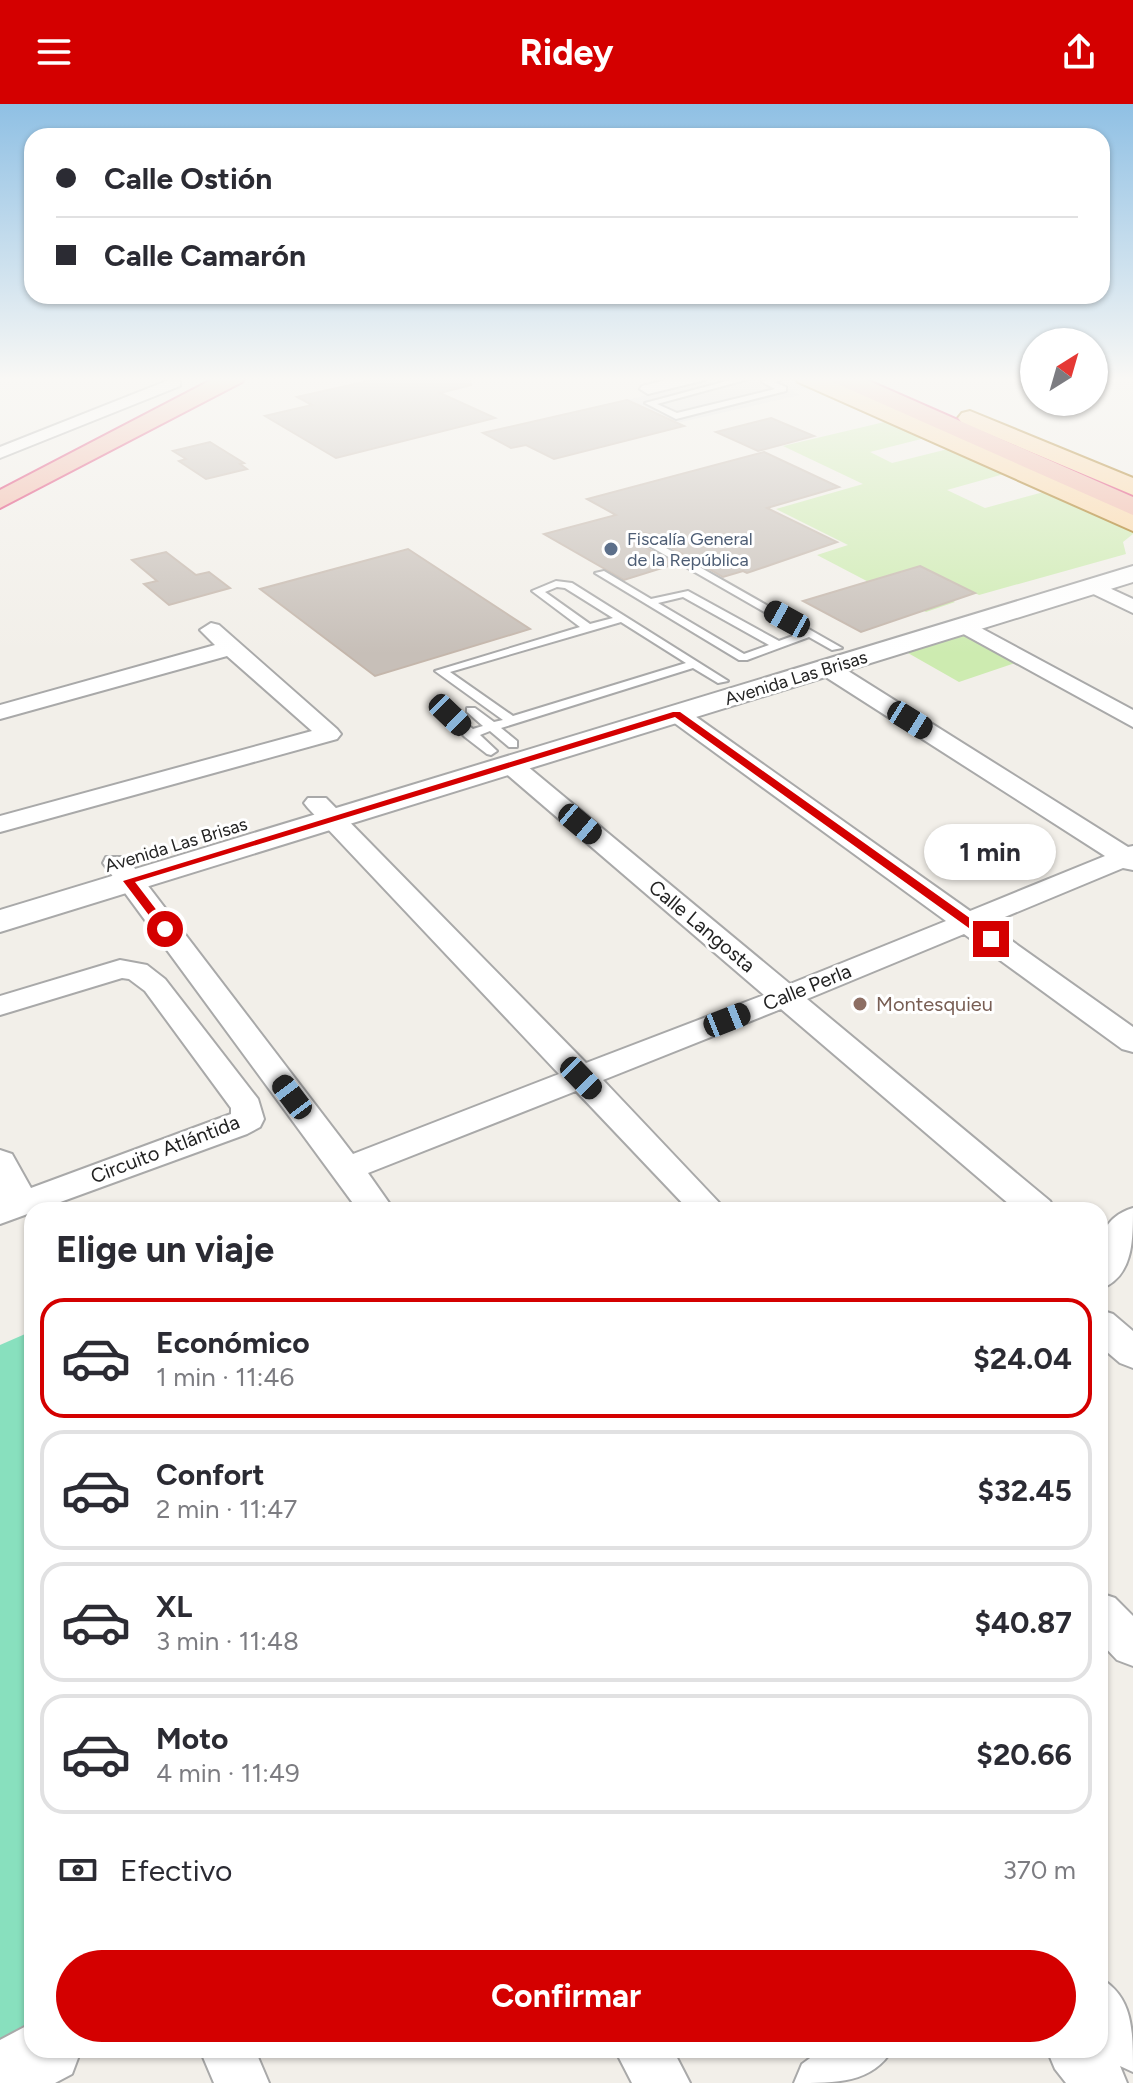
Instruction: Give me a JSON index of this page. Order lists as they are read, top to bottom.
{
  "streets": {
    "street": [
      "Avenida Las Brisas",
      "Calle Langosta",
      "Calle Perla",
      "Circuito Atlántida"
    ]
  },
  "crossings": [
    ["Avenida Las Brisas", "Calle Langosta"],
    ["Calle Langosta", "Calle Perla"]
  ],
  "places": ["Fiscalía General de la República", "Montesquieu"],
  "north": "top right",
  "page": {
    "header": "Ridey",
    "banner": ["Calle Ostión", "Calle Camarón"],
    "bubble": "1 min",
    "heading": "Elige un viaje",
    "list": [
      {
        "name": "Económico",
        "note": "1 min · 11:46",
        "value": "$24.04"
      },
      {
        "name": "Confort",
        "note": "2 min · 11:47",
        "value": "$32.45"
      },
      {
        "name": "XL",
        "note": "3 min · 11:48",
        "value": "$40.87"
      },
      {
        "name": "Moto",
        "note": "4 min · 11:49",
        "value": "$20.66"
      }
    ],
    "pay": ["Efectivo", "370 m"],
    "buttons": "Confirmar"
  }
}
